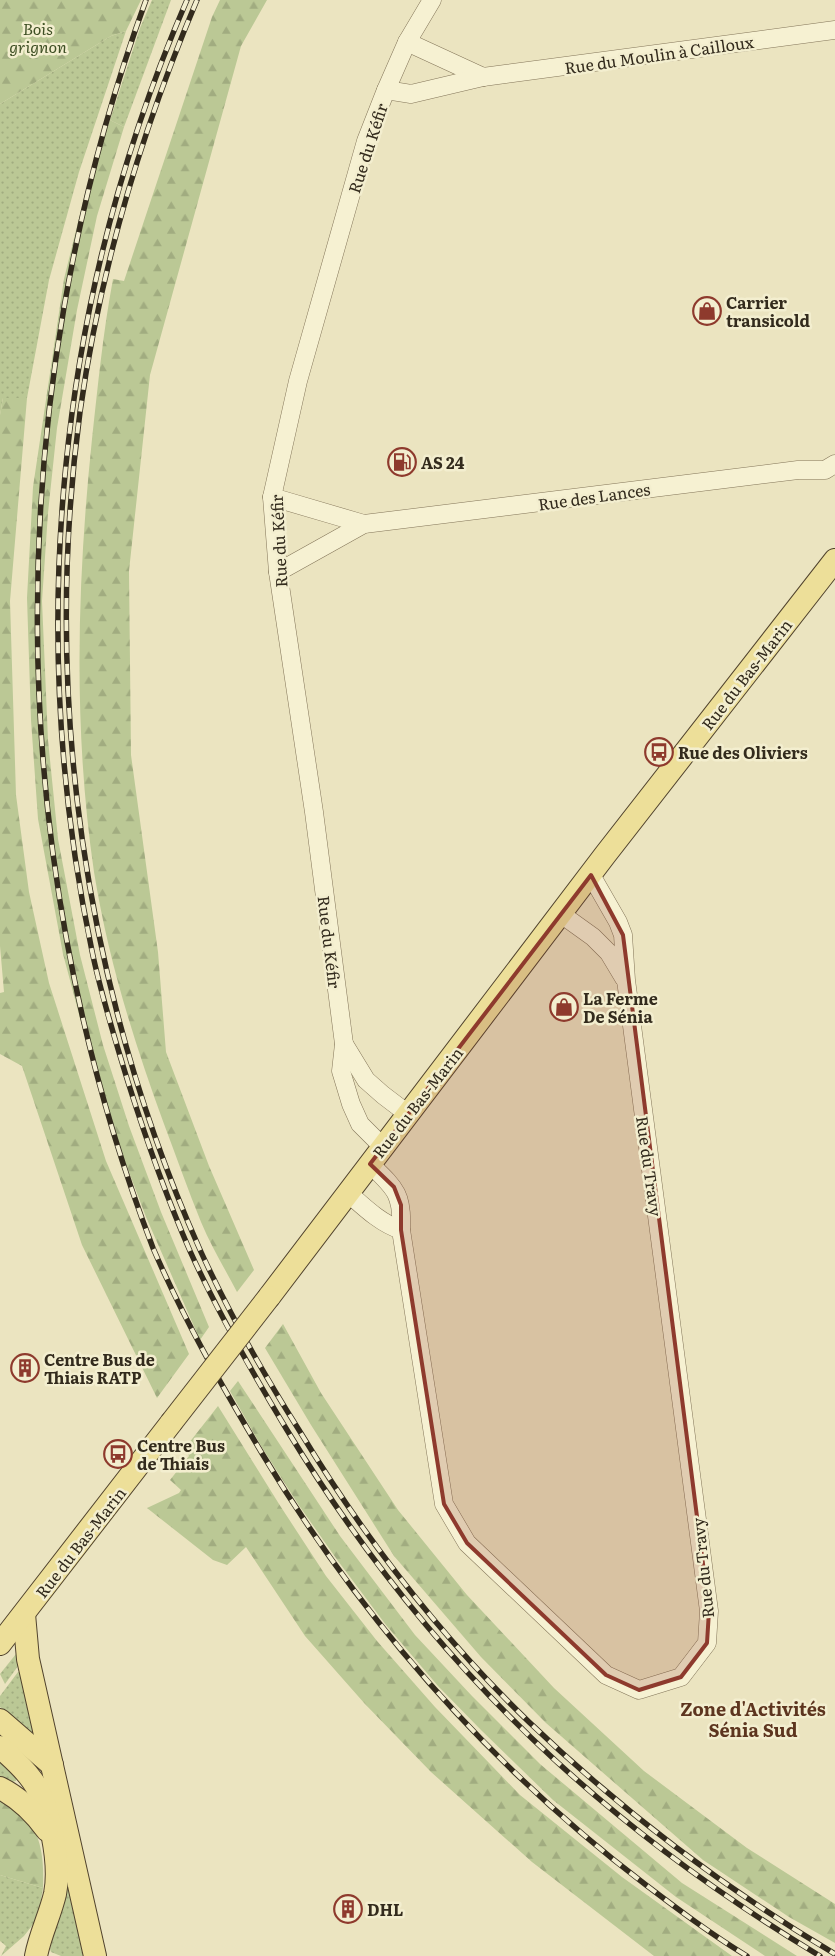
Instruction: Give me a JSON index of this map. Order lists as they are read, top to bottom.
{
  "streets": {
    "main road": ["Rue du Bas-Marin"],
    "street": [
      "Rue du Moulin à Cailloux",
      "Rue du Kéfir",
      "Rue des Lances",
      "Rue du Travy"
    ]
  },
  "crossings": [
    ["Rue du Moulin à Cailloux", "Rue du Kéfir"],
    ["Rue du Kéfir", "Rue des Lances"],
    ["Rue du Kéfir", "Rue du Bas-Marin"],
    ["Rue du Kéfir", "Rue du Travy"],
    ["Rue du Bas-Marin", "Rue du Travy"]
  ],
  "districts": ["Zone d'Activités Sénia Sud"],
  "parks": ["Bois grignon"],
  "places": {
    "shop": ["Carrier transicold", "La Ferme De Sénia"],
    "fuel station": ["AS 24"],
    "bus stop": ["Rue des Oliviers", "Centre Bus de Thiais"],
    "building": ["Centre Bus de Thiais RATP", "DHL"]
  }
}
